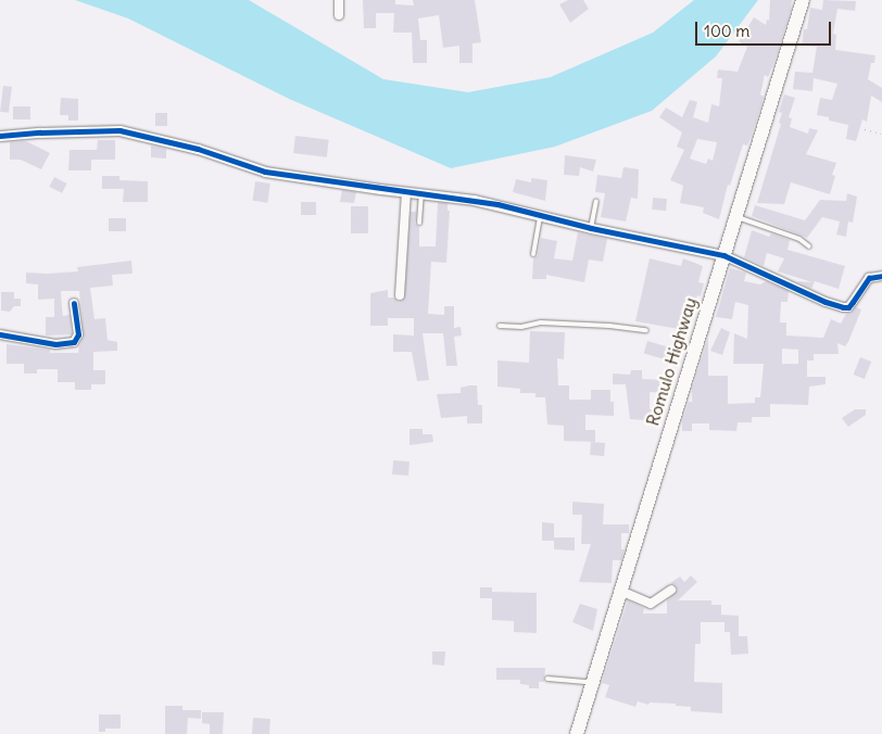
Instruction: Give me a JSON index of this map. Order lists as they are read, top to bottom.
{
  "streets": {
    "highway": ["Romulo Highway"]
  },
  "scale_bar": "100 m"
}
